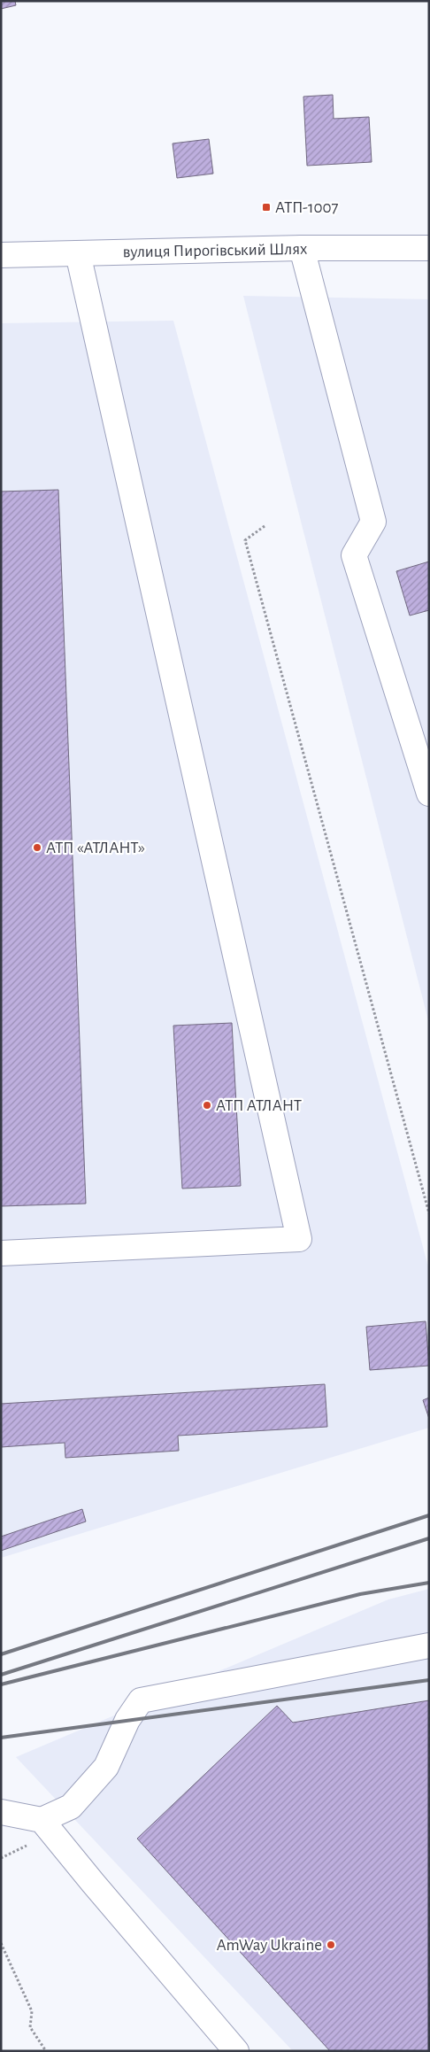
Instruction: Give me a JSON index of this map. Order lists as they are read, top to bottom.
{
  "streets": {
    "street": ["вулиця Пирогівський Шлях"]
  },
  "places": {
    "transit": ["АТП-1007"],
    "other": ["АТП «АТЛАНТ»", "АТП АТЛАНТ", "AmWay Ukraine"]
  }
}
